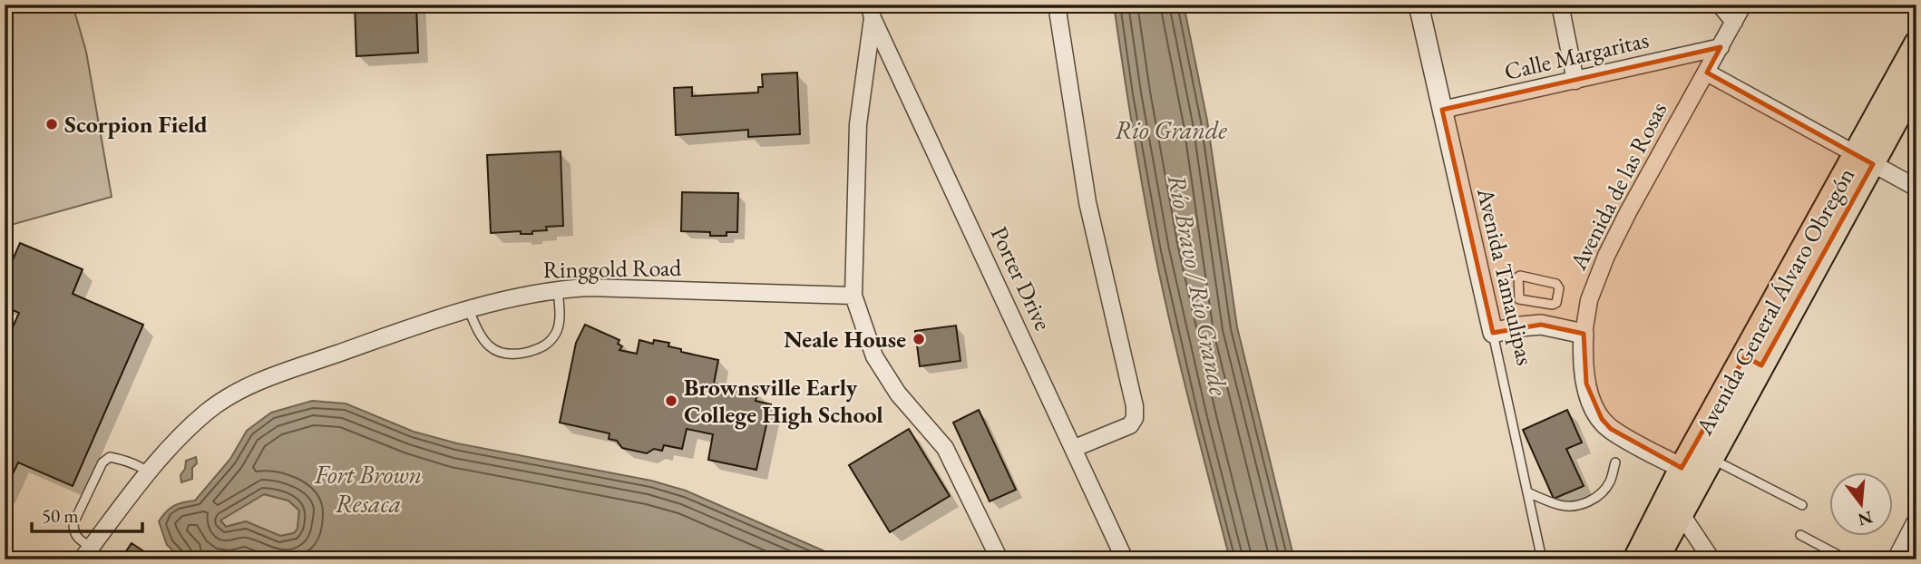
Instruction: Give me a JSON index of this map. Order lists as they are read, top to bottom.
{
  "streets": {
    "main road": ["Avenida General Álvaro Obregón"],
    "street": [
      "Calle Margaritas",
      "Avenida de las Rosas",
      "Ringgold Road",
      "Avenida Tamaulipas",
      "Porter Drive"
    ]
  },
  "crossings": [
    ["Calle Margaritas", "Avenida de las Rosas"],
    ["Calle Margaritas", "Avenida Tamaulipas"],
    ["Avenida de las Rosas", "Avenida General Álvaro Obregón"]
  ],
  "water": ["Rio Grande", "Río Bravo / Rio Grande", "Fort Brown Resaca"],
  "places": ["Scorpion Field", "Neale House", "Brownsville Early College High School"],
  "scale_bar": "50 m",
  "north": "bottom"
}
